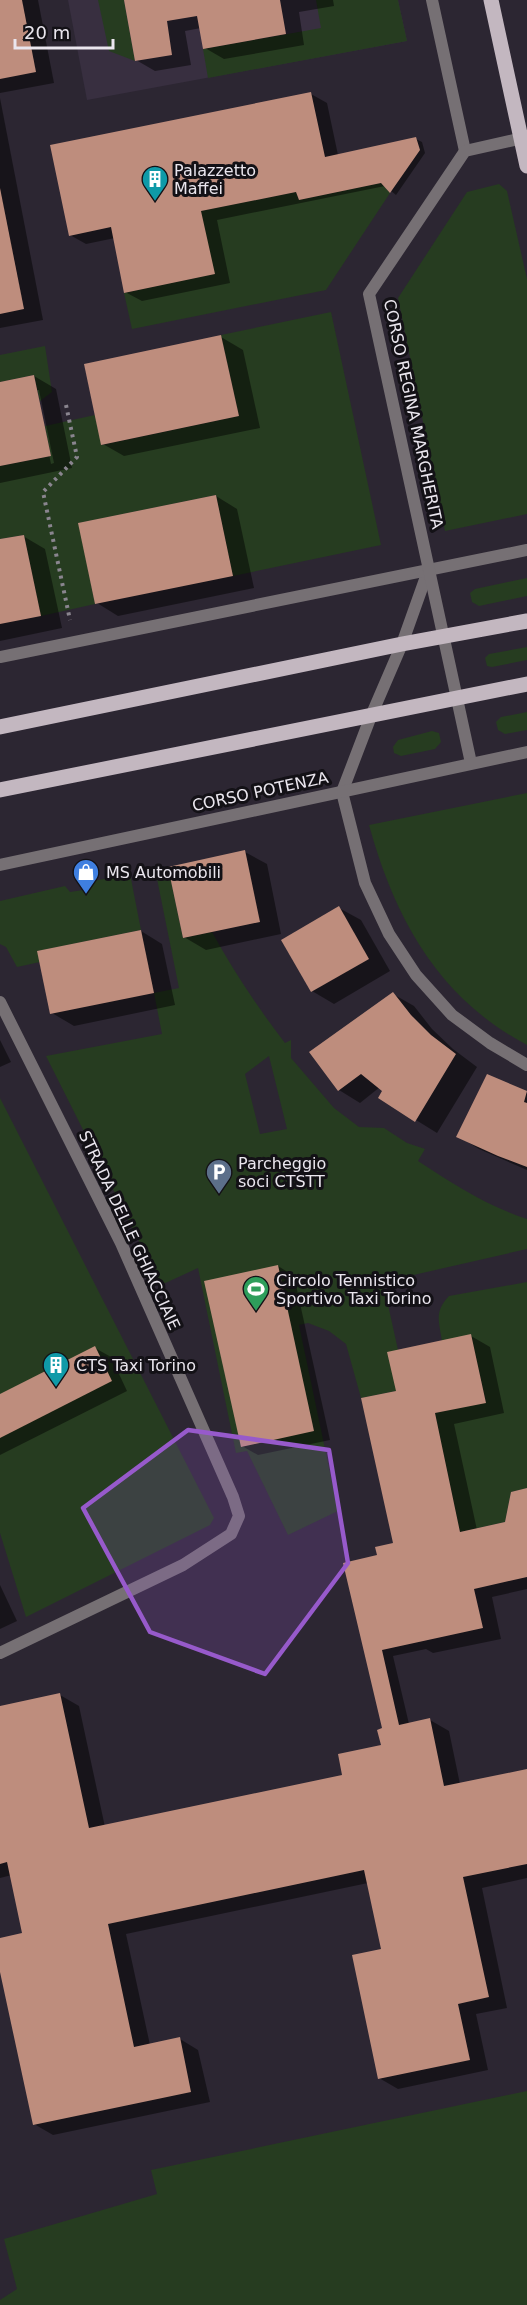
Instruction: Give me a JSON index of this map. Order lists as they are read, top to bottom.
{
  "streets": {
    "street": ["CORSO REGINA MARGHERITA", "CORSO POTENZA", "STRADA DELLE GHIACCIAIE"]
  },
  "crossings": [
    ["CORSO REGINA MARGHERITA", "CORSO POTENZA"]
  ],
  "places": {
    "building": ["Palazzetto Maffei", "CTS Taxi Torino"],
    "shop": ["MS Automobili"],
    "parking": ["Parcheggio soci CTSTT"],
    "sports": ["Circolo Tennistico Sportivo Taxi Torino"]
  },
  "scale_bar": "20 m"
}
